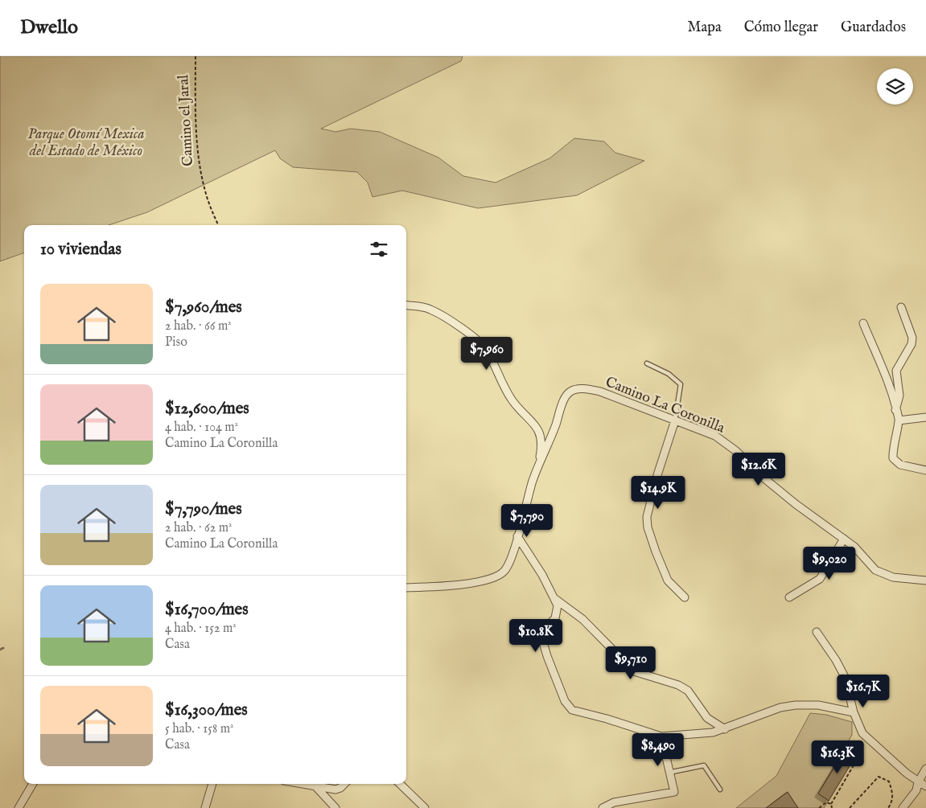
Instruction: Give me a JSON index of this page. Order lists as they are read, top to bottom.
{
  "streets": {
    "street": ["Camino La Coronilla"],
    "path": ["Camino el Jaral"]
  },
  "parks": ["Parque Otomí Mexica del Estado de México"],
  "page": {
    "header": "Dwello",
    "nav": ["Mapa", "Cómo llegar", "Guardados"],
    "heading": "10 viviendas",
    "list": [
      {
        "name": "$7,960/mes",
        "note": "2 hab. · 66 m² · Piso"
      },
      {
        "name": "$12,600/mes",
        "note": "4 hab. · 104 m² · Camino La Coronilla"
      },
      {
        "name": "$7,790/mes",
        "note": "2 hab. · 62 m² · Camino La Coronilla"
      },
      {
        "name": "$16,700/mes",
        "note": "4 hab. · 152 m² · Casa"
      },
      {
        "name": "$16,300/mes",
        "note": "5 hab. · 158 m² · Casa"
      }
    ],
    "price": [
      "$7,960",
      "$12.6K",
      "$14.9K",
      "$7,790",
      "$9,020",
      "$10.8K",
      "$9,710",
      "$16.7K",
      "$8,490",
      "$16.3K"
    ]
  }
}
